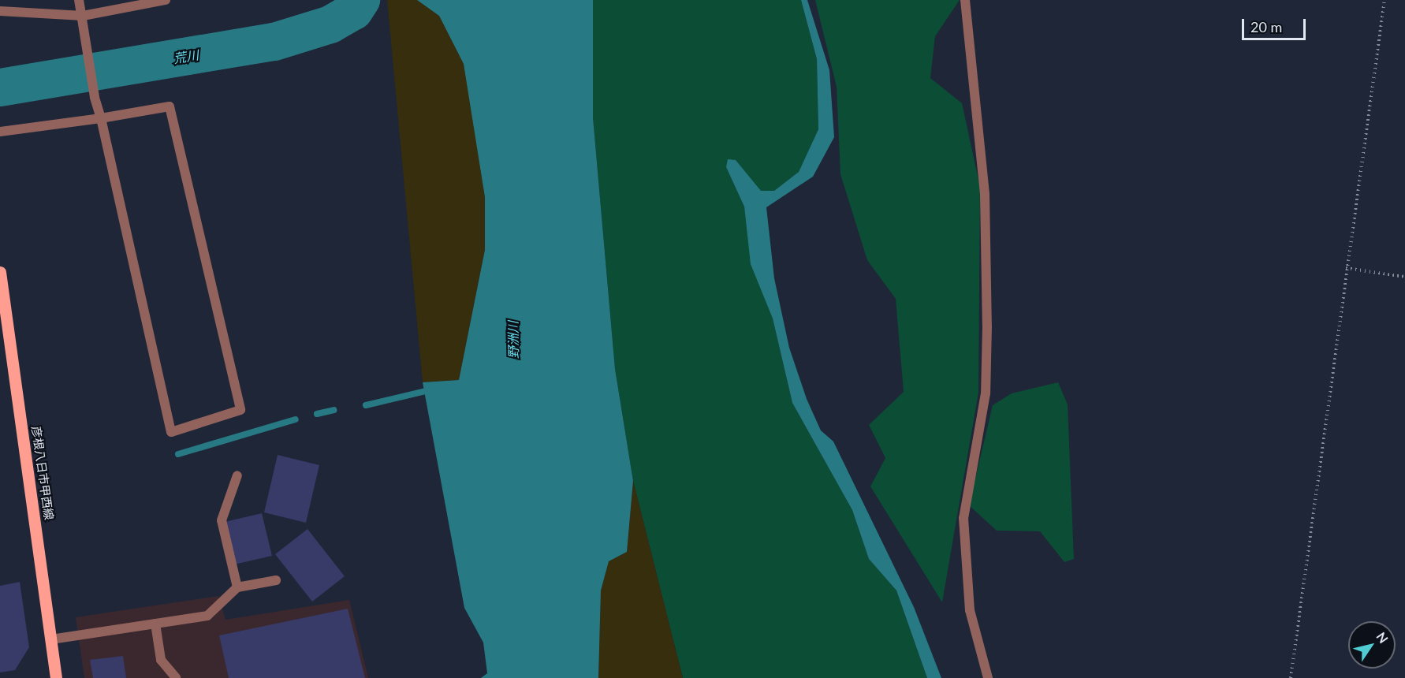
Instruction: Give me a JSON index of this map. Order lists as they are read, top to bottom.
{
  "streets": {
    "main road": ["彦根八日市甲西線"]
  },
  "water": ["荒川", "野洲川"],
  "scale_bar": "20 m",
  "north": "top right"
}
